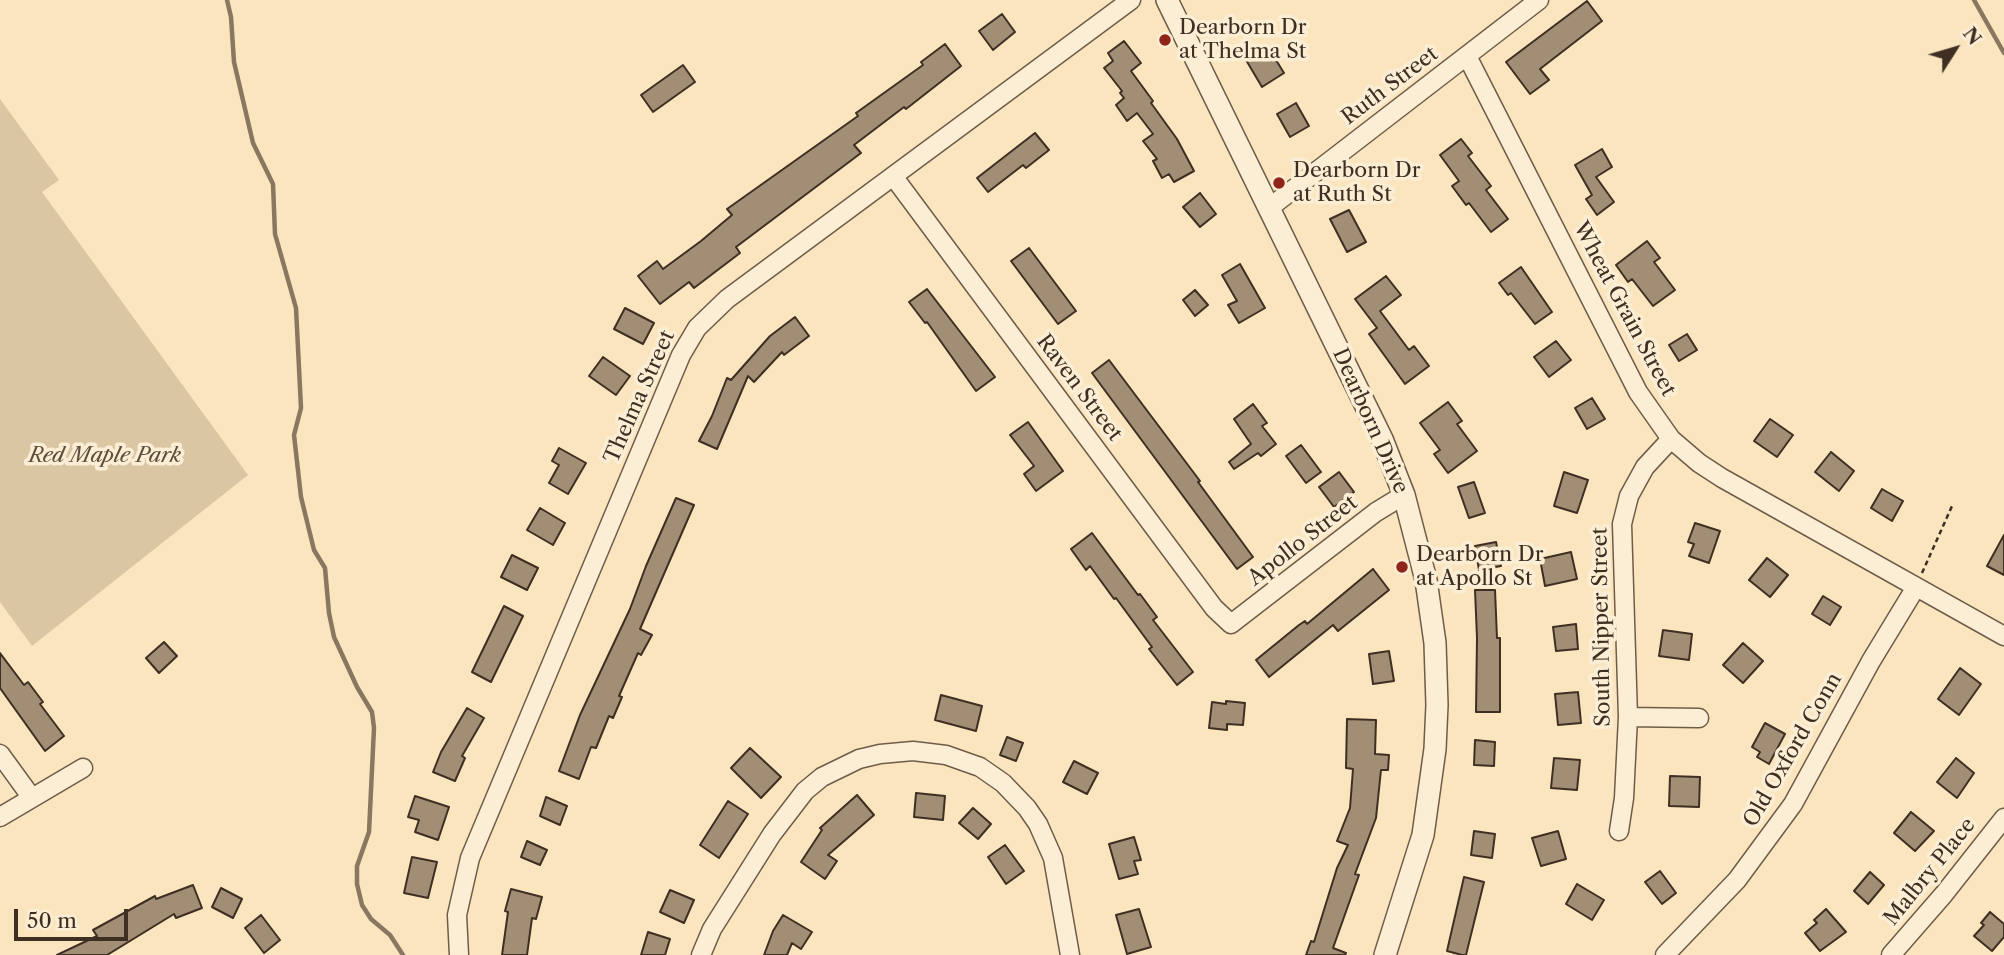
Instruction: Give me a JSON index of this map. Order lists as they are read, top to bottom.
{
  "streets": {
    "street": [
      "Ruth Street",
      "Wheat Grain Street",
      "Raven Street",
      "Thelma Street",
      "Dearborn Drive",
      "Apollo Street",
      "South Nipper Street",
      "Old Oxford Conn",
      "Malbry Place"
    ]
  },
  "crossings": [
    ["Ruth Street", "Wheat Grain Street"],
    ["Ruth Street", "Dearborn Drive"],
    ["Wheat Grain Street", "South Nipper Street"],
    ["Wheat Grain Street", "Old Oxford Conn"],
    ["Raven Street", "Thelma Street"],
    ["Raven Street", "Apollo Street"],
    ["Dearborn Drive", "Apollo Street"]
  ],
  "parks": ["Red Maple Park"],
  "places": ["Dearborn Dr at Thelma St", "Dearborn Dr at Ruth St", "Dearborn Dr at Apollo St"],
  "scale_bar": "50 m",
  "north": "top right"
}
